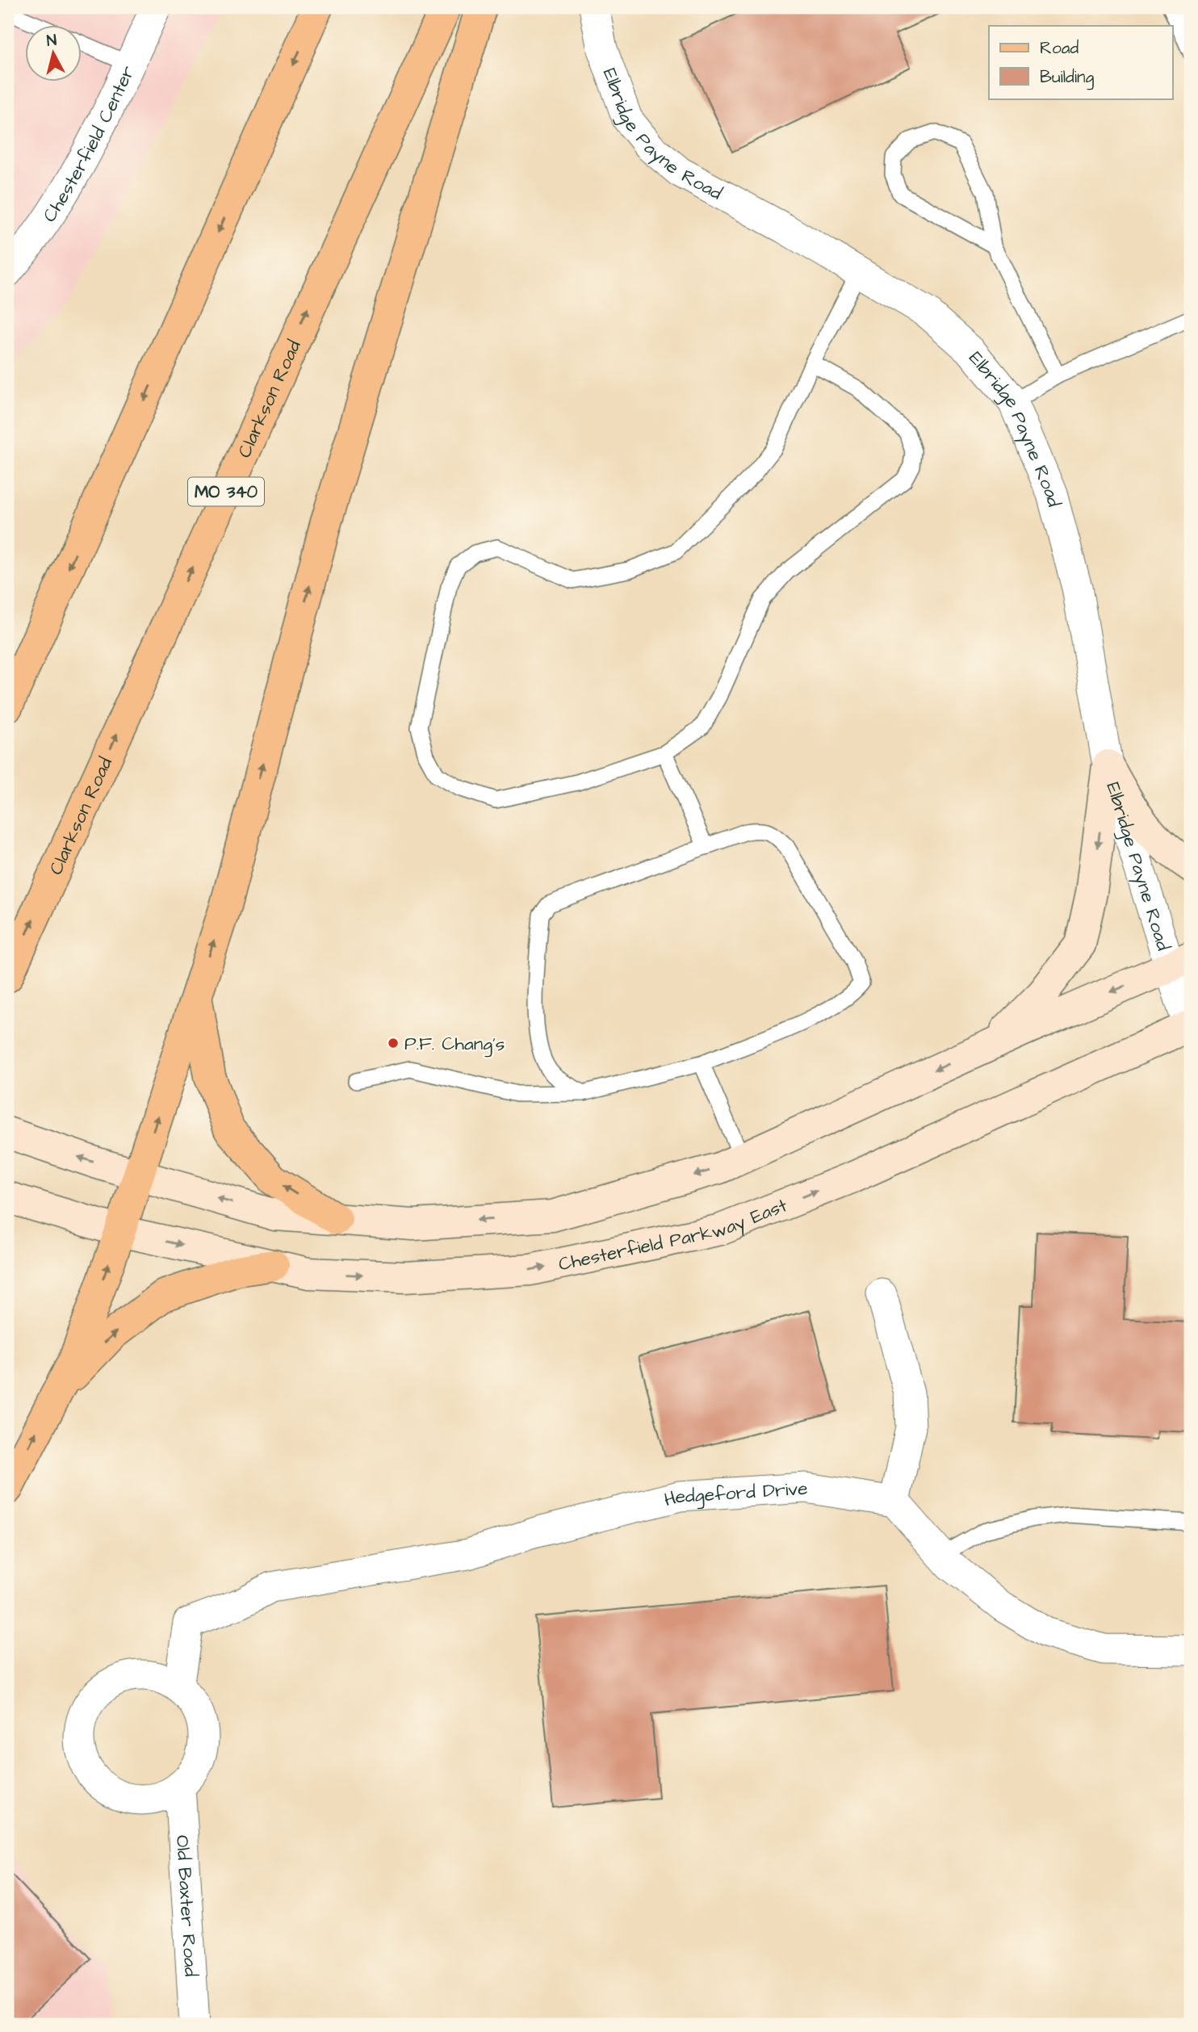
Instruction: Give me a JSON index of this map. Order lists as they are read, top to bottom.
{
  "streets": {
    "main road": ["Clarkson Road", "MO 340"],
    "street": [
      "Elbridge Payne Road",
      "Chesterfield Center",
      "Chesterfield Parkway East",
      "Hedgeford Drive",
      "Old Baxter Road"
    ]
  },
  "crossings": [
    ["Elbridge Payne Road", "Chesterfield Parkway East"],
    ["Hedgeford Drive", "Old Baxter Road"]
  ],
  "places": ["P.F. Chang's"],
  "legend": ["Road", "Building"],
  "north": "top"
}
